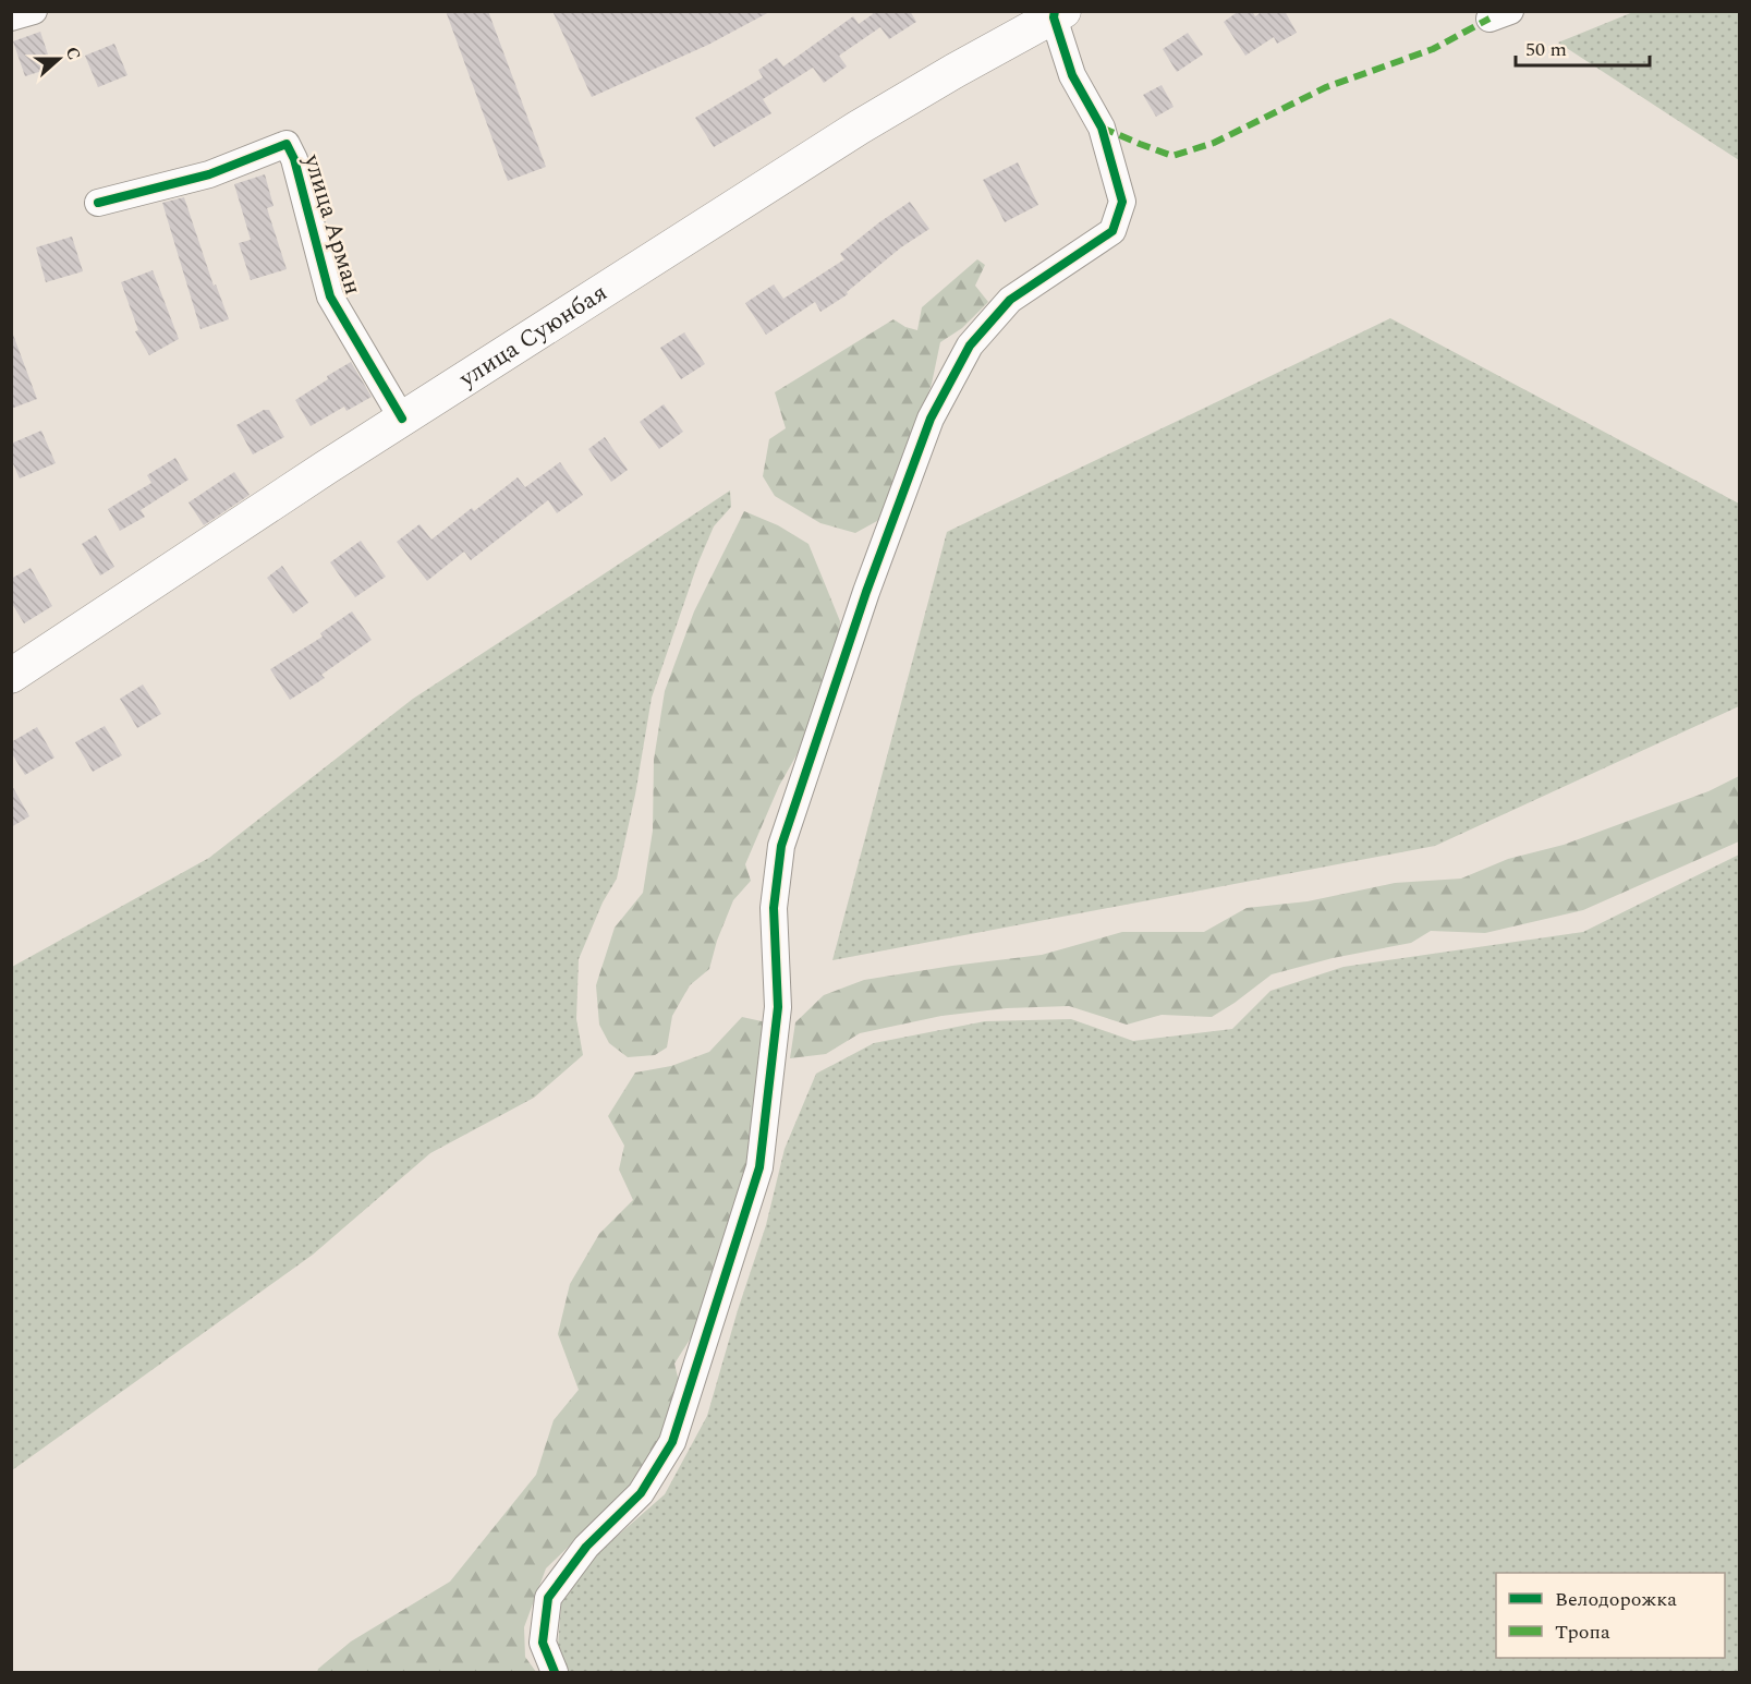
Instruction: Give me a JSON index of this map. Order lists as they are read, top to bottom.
{
  "streets": {
    "main road": ["улица Суюнбая"],
    "street": ["улица Арман"]
  },
  "crossings": [
    ["улица Арман", "улица Суюнбая"]
  ],
  "legend": ["Велодорожка", "Тропа"],
  "scale_bar": "50 m",
  "north": "right"
}
